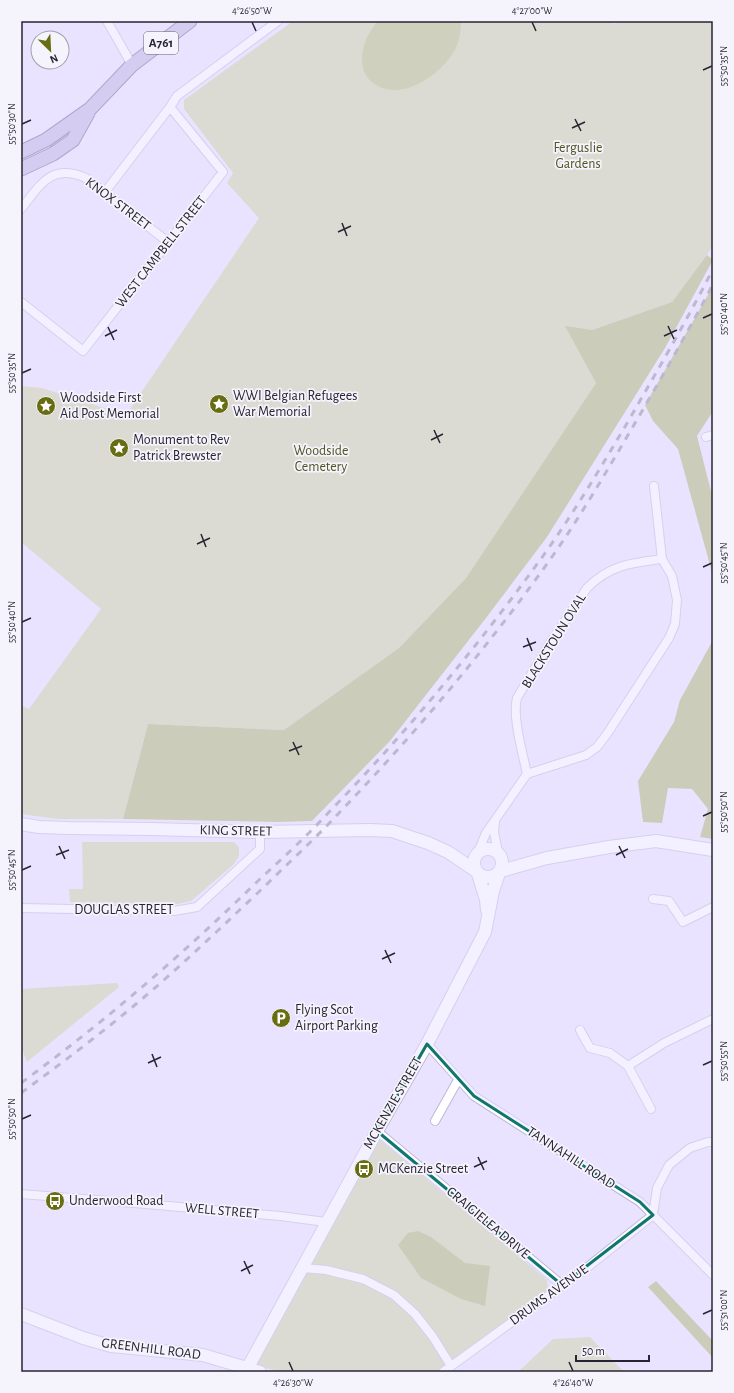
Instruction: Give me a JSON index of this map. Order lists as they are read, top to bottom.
{
  "streets": {
    "main road": ["A761"],
    "street": [
      "KNOX STREET",
      "WEST CAMPBELL STREET",
      "BLACKSTOUN OVAL",
      "KING STREET",
      "DOUGLAS STREET",
      "MCKENZIE STREET",
      "TANNAHILL ROAD",
      "WELL STREET",
      "CRAIGIELEA DRIVE",
      "DRUMS AVENUE",
      "GREENHILL ROAD"
    ]
  },
  "crossings": [
    ["KNOX STREET", "WEST CAMPBELL STREET"],
    ["KING STREET", "DOUGLAS STREET"],
    ["KING STREET", "MCKENZIE STREET"],
    ["MCKENZIE STREET", "TANNAHILL ROAD"],
    ["MCKENZIE STREET", "WELL STREET"],
    ["MCKENZIE STREET", "CRAIGIELEA DRIVE"],
    ["MCKENZIE STREET", "GREENHILL ROAD"],
    ["TANNAHILL ROAD", "DRUMS AVENUE"],
    ["CRAIGIELEA DRIVE", "DRUMS AVENUE"]
  ],
  "parks": ["Ferguslie Gardens", "Woodside Cemetery"],
  "places": {
    "place": ["WWI Belgian Refugees War Memorial", "Woodside First Aid Post Memorial", "Monument to Rev Patrick Brewster"],
    "parking": ["Flying Scot Airport Parking"],
    "bus stop": ["MCKenzie Street", "Underwood Road"]
  },
  "scale_bar": "50 m",
  "north": "bottom right",
  "coordinates": [
    "4°26'50\"W",
    "4°27'00\"W",
    "55°50'35\"N",
    "55°50'30\"N",
    "55°50'40\"N",
    "55°50'45\"N",
    "55°50'50\"N",
    "55°50'55\"N",
    "55°51'00\"N",
    "4°26'30\"W",
    "4°26'40\"W"
  ]
}
